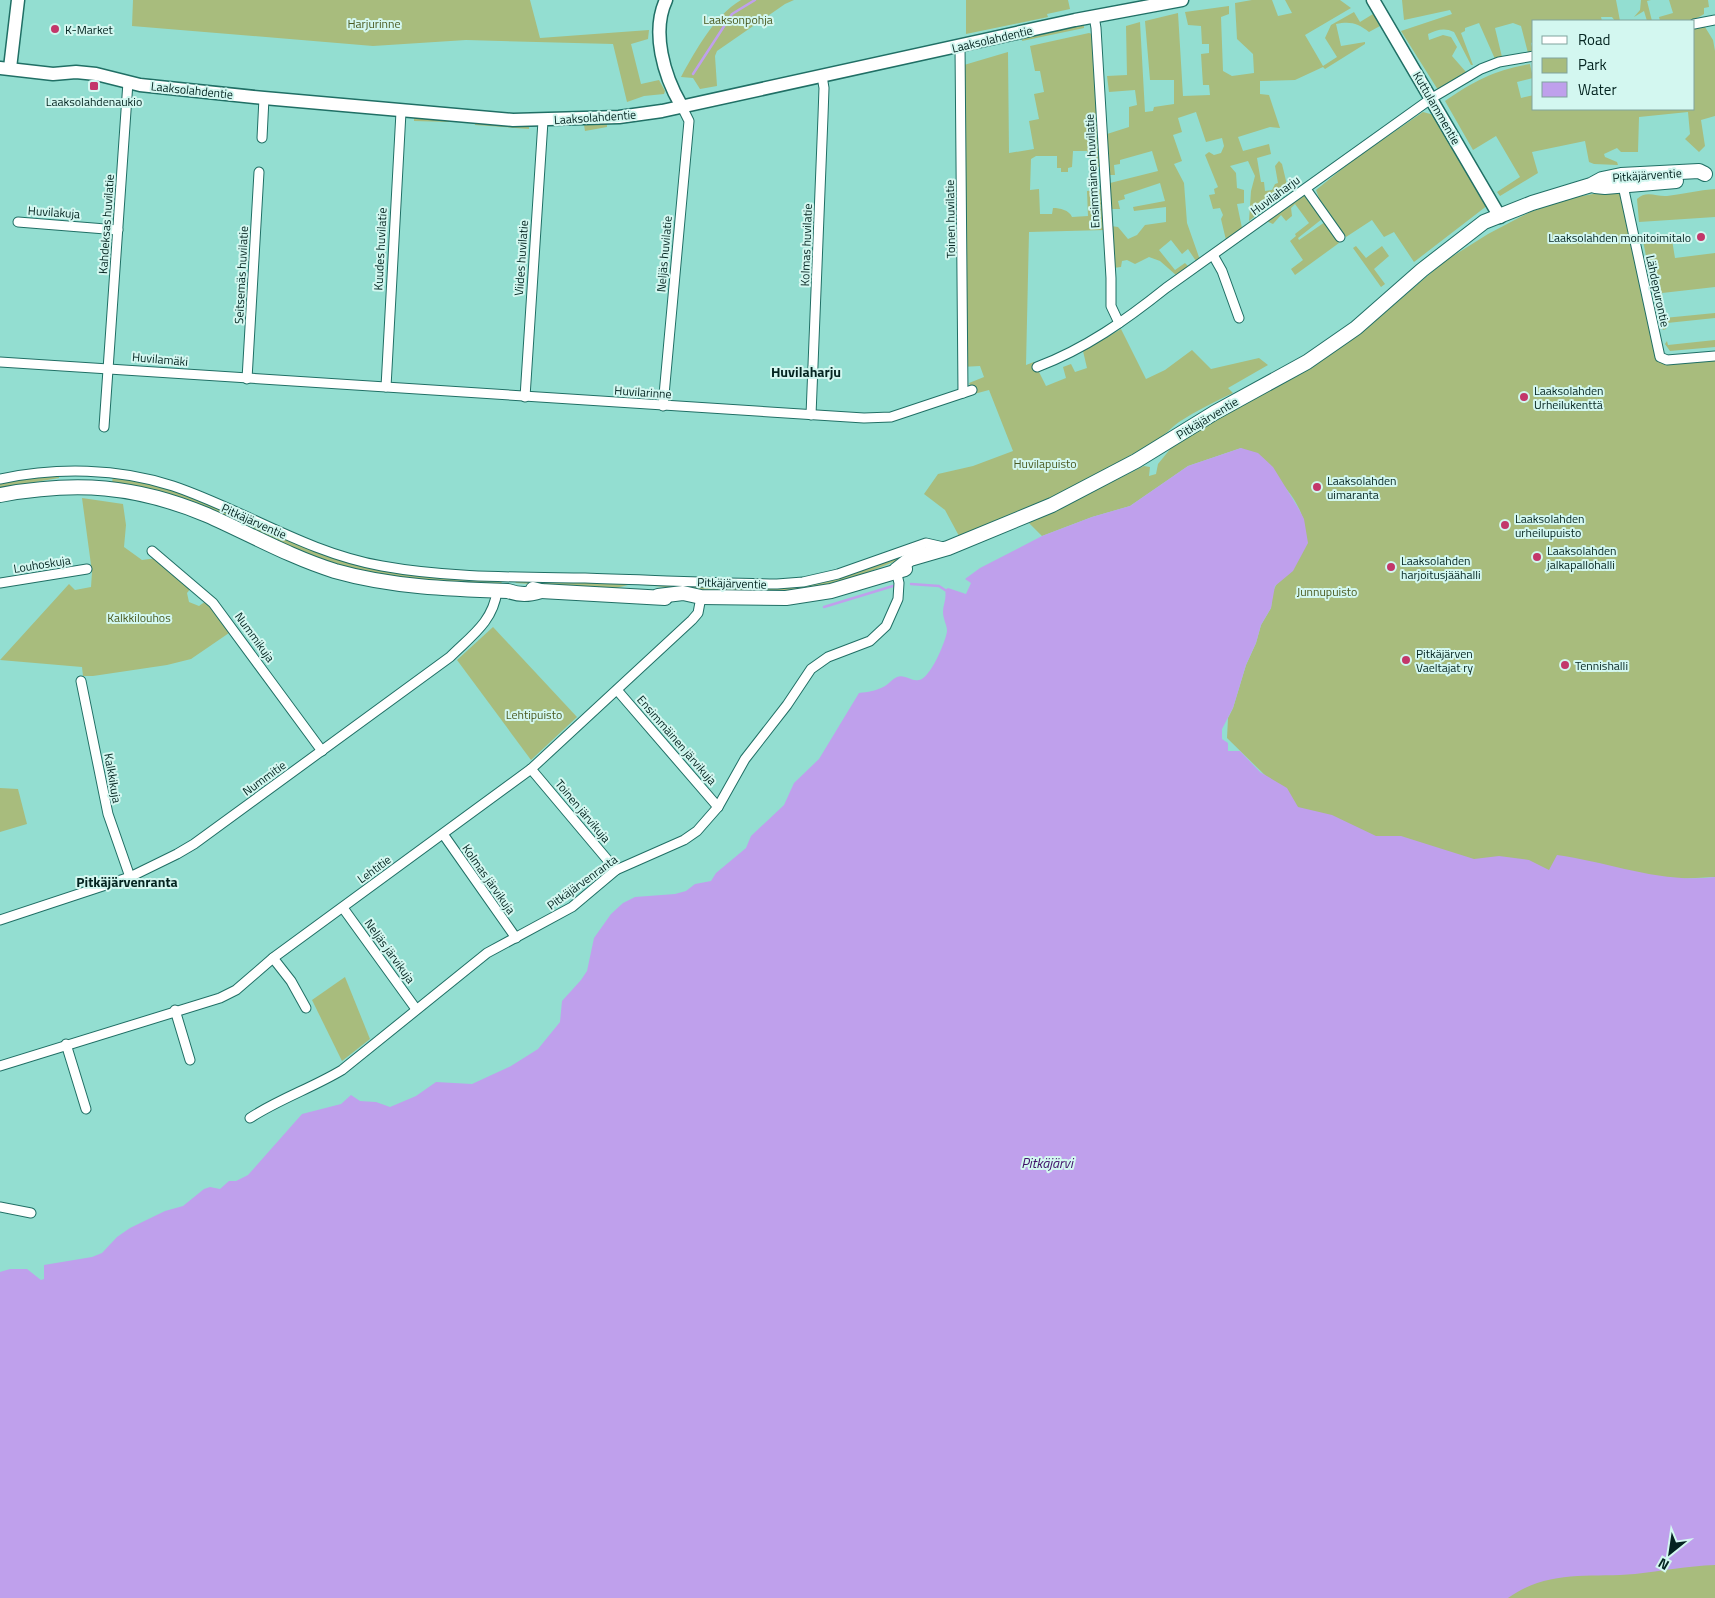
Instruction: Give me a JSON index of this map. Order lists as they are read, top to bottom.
{
  "streets": {
    "main road": ["Pitkäjärventie"],
    "street": [
      "Laaksolahdentie",
      "Kuttulammentie",
      "Ensimmäinen huvilatie",
      "Huvilaharju",
      "Huvilakuja",
      "Toinen huvilatie",
      "Kahdeksas huvilatie",
      "Kolmas huvilatie",
      "Kuudes huvilatie",
      "Neljäs huvilatie",
      "Viides huvilatie",
      "Seitsemäs huvilatie",
      "Lähdepurontie",
      "Huvilamäki",
      "Huvilarinne",
      "Louhoskuja",
      "Nummikuja",
      "Ensimmäinen järvikuja",
      "Kalkkikuja",
      "Nummitie",
      "Toinen järvikuja",
      "Lehtitie",
      "Kolmas järvikuja",
      "Pitkäjärvenranta",
      "Neljäs järvikuja"
    ]
  },
  "crossings": [
    ["Laaksolahdentie", "Ensimmäinen huvilatie"],
    ["Laaksolahdentie", "Toinen huvilatie"],
    ["Laaksolahdentie", "Kahdeksas huvilatie"],
    ["Laaksolahdentie", "Kolmas huvilatie"],
    ["Laaksolahdentie", "Kuudes huvilatie"],
    ["Laaksolahdentie", "Neljäs huvilatie"],
    ["Laaksolahdentie", "Viides huvilatie"],
    ["Kuttulammentie", "Pitkäjärventie"],
    ["Kuttulammentie", "Huvilaharju"],
    ["Ensimmäinen huvilatie", "Huvilaharju"],
    ["Pitkäjärventie", "Lähdepurontie"],
    ["Pitkäjärventie", "Nummitie"],
    ["Pitkäjärventie", "Lehtitie"],
    ["Pitkäjärventie", "Pitkäjärvenranta"],
    ["Huvilakuja", "Kahdeksas huvilatie"],
    ["Toinen huvilatie", "Huvilarinne"],
    ["Kahdeksas huvilatie", "Huvilamäki"],
    ["Kolmas huvilatie", "Huvilarinne"],
    ["Kuudes huvilatie", "Huvilarinne"],
    ["Neljäs huvilatie", "Huvilarinne"],
    ["Viides huvilatie", "Huvilarinne"],
    ["Seitsemäs huvilatie", "Huvilamäki"],
    ["Huvilamäki", "Huvilarinne"],
    ["Nummikuja", "Nummitie"],
    ["Ensimmäinen järvikuja", "Lehtitie"],
    ["Ensimmäinen järvikuja", "Pitkäjärvenranta"],
    ["Kalkkikuja", "Nummitie"],
    ["Toinen järvikuja", "Lehtitie"],
    ["Toinen järvikuja", "Pitkäjärvenranta"],
    ["Lehtitie", "Kolmas järvikuja"],
    ["Lehtitie", "Neljäs järvikuja"],
    ["Kolmas järvikuja", "Pitkäjärvenranta"],
    ["Pitkäjärvenranta", "Neljäs järvikuja"]
  ],
  "districts": ["Huvilaharju", "Pitkäjärvenranta"],
  "water": ["Pitkäjärvi"],
  "parks": [
    "Laaksonpohja",
    "Harjurinne",
    "Huvilapuisto",
    "Junnupuisto",
    "Kalkkilouhos",
    "Lehtipuisto"
  ],
  "places": {
    "other": [
      "K-Market",
      "Laaksolahden monitoimitalo",
      "Laaksolahden Urheilukenttä",
      "Laaksolahden uimaranta",
      "Laaksolahden urheilupuisto",
      "Laaksolahden jalkapallohalli",
      "Laaksolahden harjoitusjäähalli",
      "Pitkäjärven Vaeltajat ry",
      "Tennishalli"
    ],
    "transit": ["Laaksolahdenaukio"]
  },
  "legend": ["Road", "Park", "Water"],
  "north": "bottom left"
}
